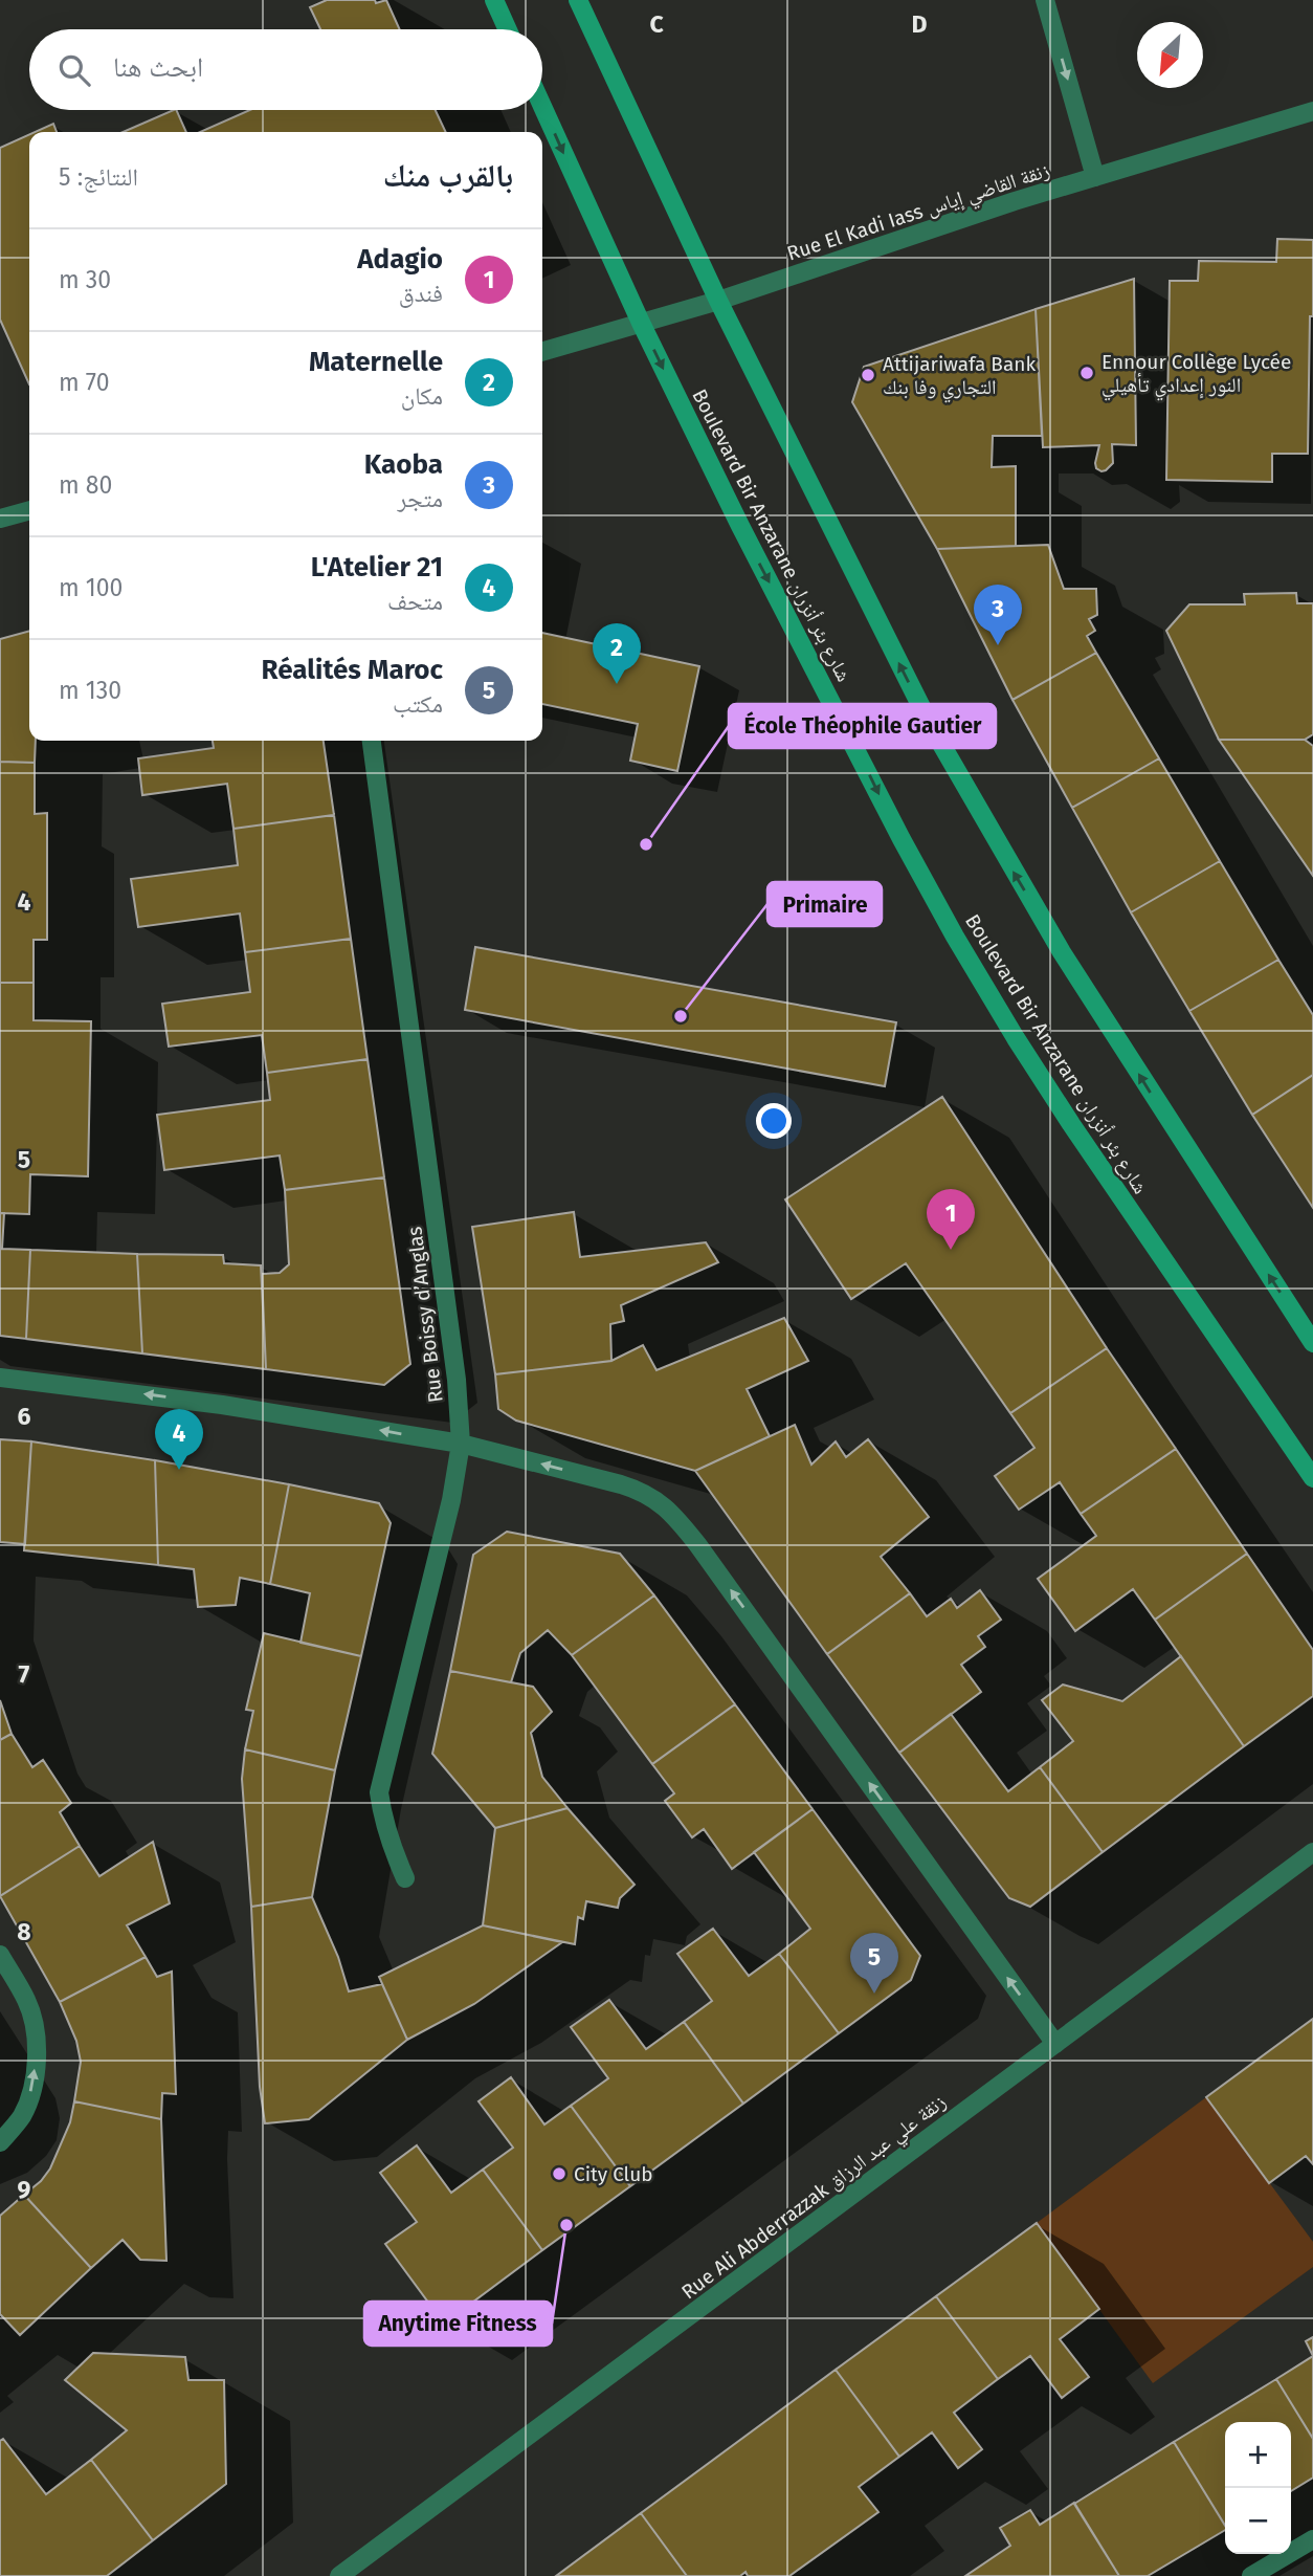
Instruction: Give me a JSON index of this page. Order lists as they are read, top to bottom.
{
  "streets": {
    "main road": ["Boulevard Bir Anzarane شارع بئر أنزران"],
    "street": ["Rue El Kadi Iass زنقة القاضي إياس", "Rue Boissy d’Anglas", "Rue Ali Abderrazzak زنقة علي عبد الرزاق"]
  },
  "crossings": [
    ["Rue El Kadi Iass زنقة القاضي إياس", "Boulevard Bir Anzarane شارع بئر أنزران"]
  ],
  "places": [
    "Ennour Collège Lycée النور إعدادي تأهيلي",
    "Attijariwafa Bank التجاري وفا بنك",
    "École Théophile Gautier",
    "Primaire",
    "City Club",
    "Anytime Fitness"
  ],
  "north": "bottom left",
  "page": {
    "search": "ابحث هنا",
    "heading": ["بالقرب منك", "النتائج: 5"],
    "list": [
      {
        "mark": "1",
        "name": "Adagio",
        "note": "فندق",
        "value": "30 m"
      },
      {
        "mark": "2",
        "name": "Maternelle",
        "note": "مكان",
        "value": "70 m"
      },
      {
        "mark": "3",
        "name": "Kaoba",
        "note": "متجر",
        "value": "80 m"
      },
      {
        "mark": "4",
        "name": "L'Atelier 21",
        "note": "متحف",
        "value": "100 m"
      },
      {
        "mark": "5",
        "name": "Réalités Maroc",
        "note": "مكتب",
        "value": "130 m"
      }
    ],
    "pins": [
      "3",
      "2",
      "1",
      "4",
      "5"
    ],
    "map_buttons": ["+", "−"]
  },
  "grid": {
    "columns": ["C", "D"],
    "rows": [
      "4",
      "5",
      "6",
      "7",
      "8",
      "9"
    ]
  }
}
